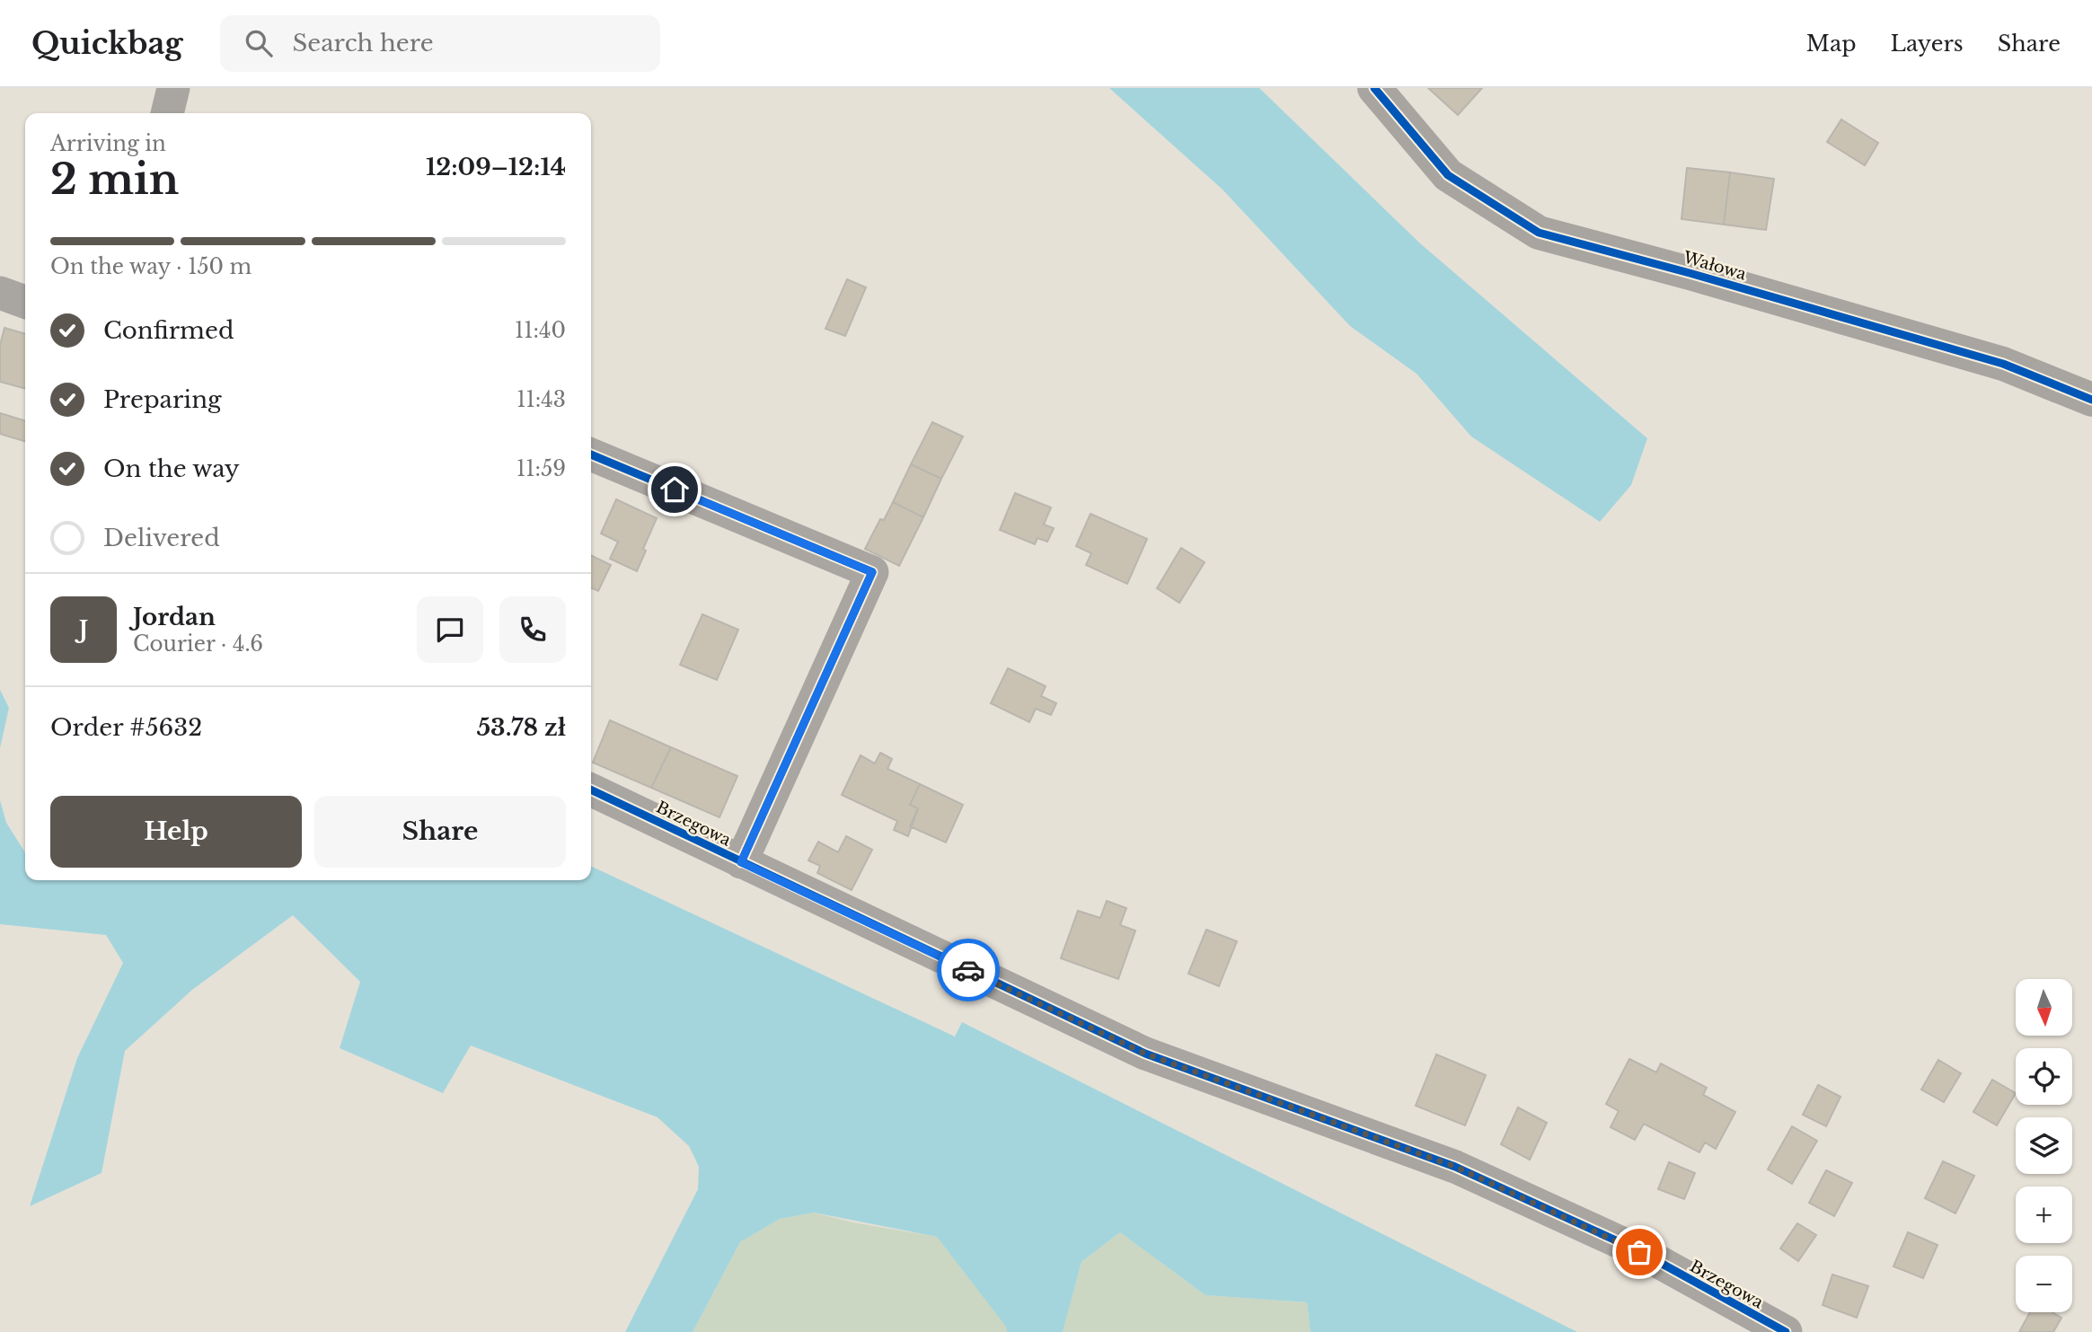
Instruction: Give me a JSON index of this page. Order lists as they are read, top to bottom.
{
  "streets": {
    "street": ["Wałowa", "Brzegowa"]
  },
  "north": "bottom",
  "page": {
    "header": "Quickbag",
    "search": "Search here",
    "nav": ["Map", "Layers", "Share"],
    "heading": ["2 min", "Arriving in", "12:09–12:14"],
    "panel": [
      "Jordan",
      "Courier · 4.6",
      "Order #5632",
      "53.78 zł"
    ],
    "bar": "On the way · 150 m",
    "list": [
      ["Confirmed", "11:40"],
      ["Preparing", "11:43"],
      ["On the way", "11:59"],
      "Delivered"
    ],
    "round": "J",
    "buttons": ["Help", "Share"],
    "map_buttons": ["+", "−"]
  }
}
